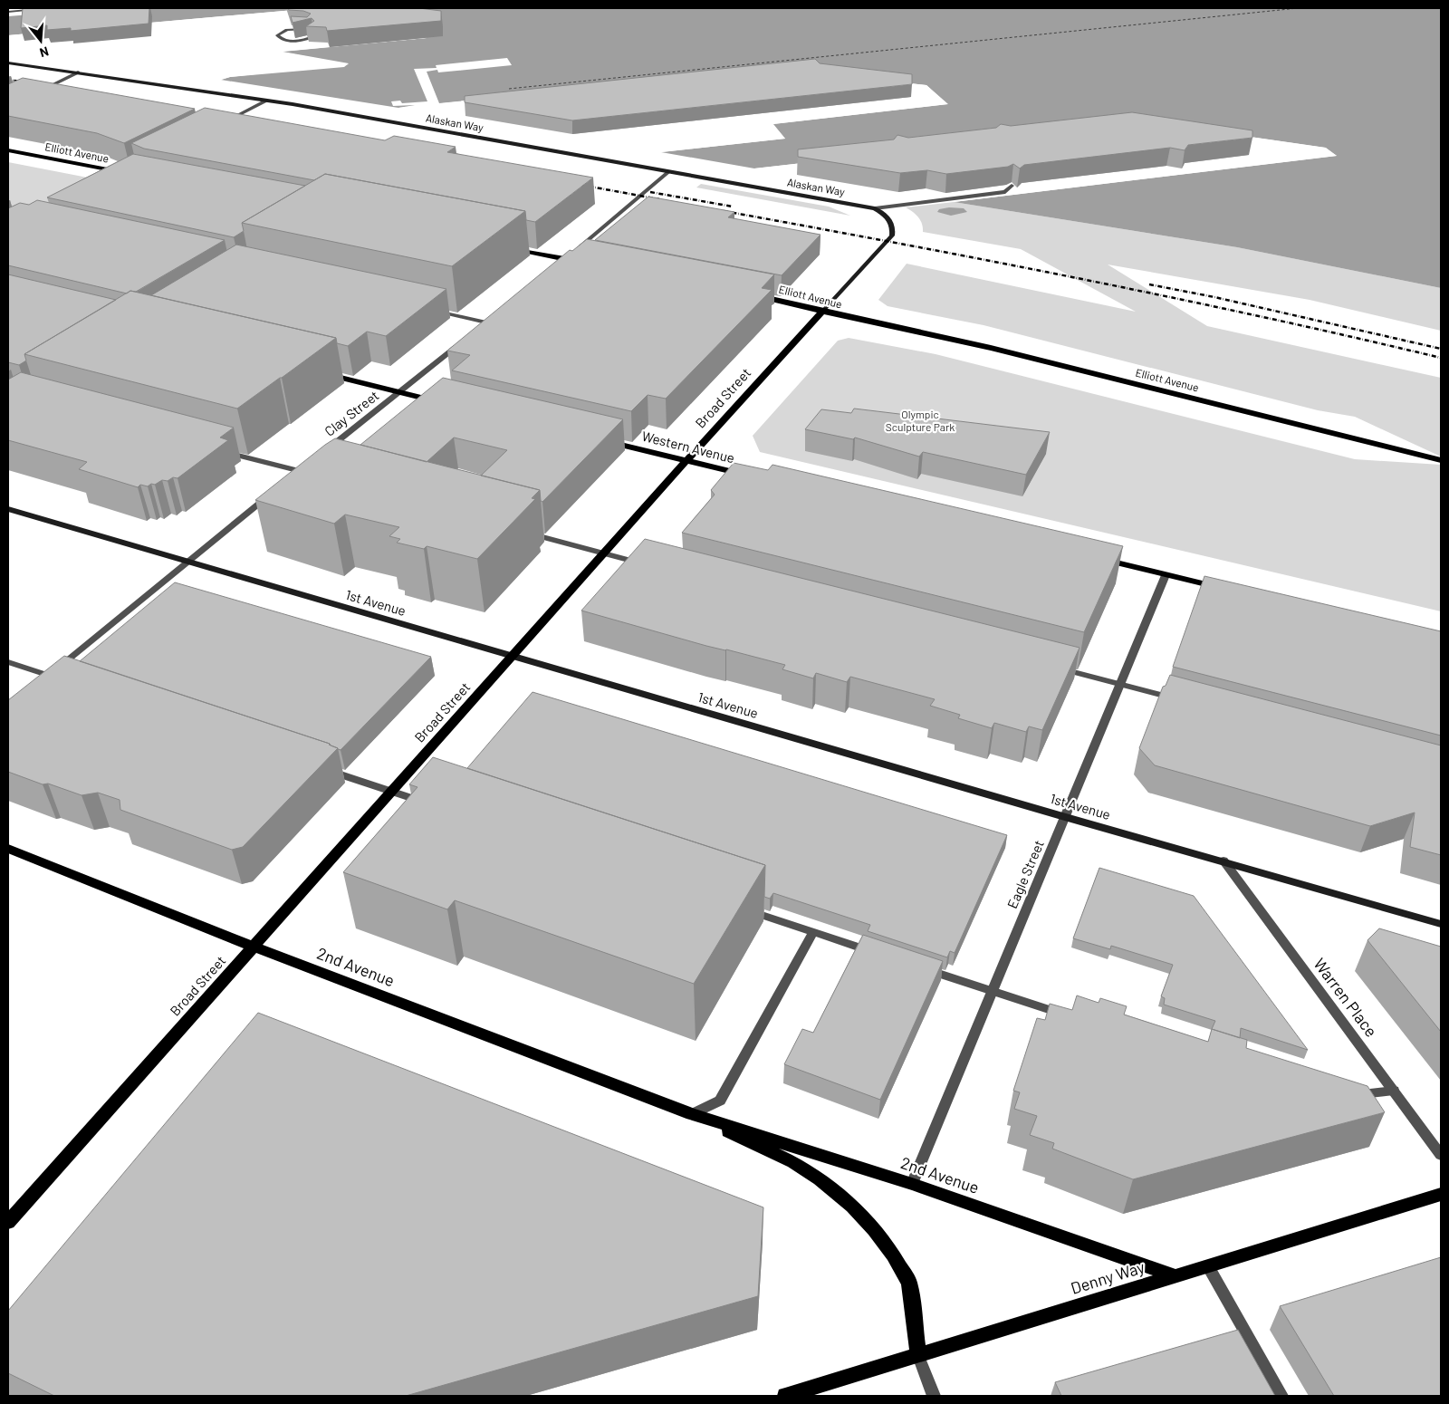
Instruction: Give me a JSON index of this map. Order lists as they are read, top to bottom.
{
  "streets": {
    "main road": [
      "Alaskan Way",
      "Elliott Avenue",
      "Broad Street",
      "Western Avenue",
      "1st Avenue",
      "2nd Avenue",
      "Denny Way"
    ],
    "street": ["Clay Street", "Eagle Street", "Warren Place"]
  },
  "crossings": [
    ["Alaskan Way", "Broad Street"],
    ["Elliott Avenue", "Broad Street"],
    ["Broad Street", "Western Avenue"],
    ["Broad Street", "1st Avenue"],
    ["Broad Street", "2nd Avenue"],
    ["1st Avenue", "Eagle Street"],
    ["1st Avenue", "Warren Place"],
    ["Eagle Street", "2nd Avenue"],
    ["2nd Avenue", "Denny Way"]
  ],
  "parks": ["Olympic Sculpture Park"],
  "north": "bottom"
}
